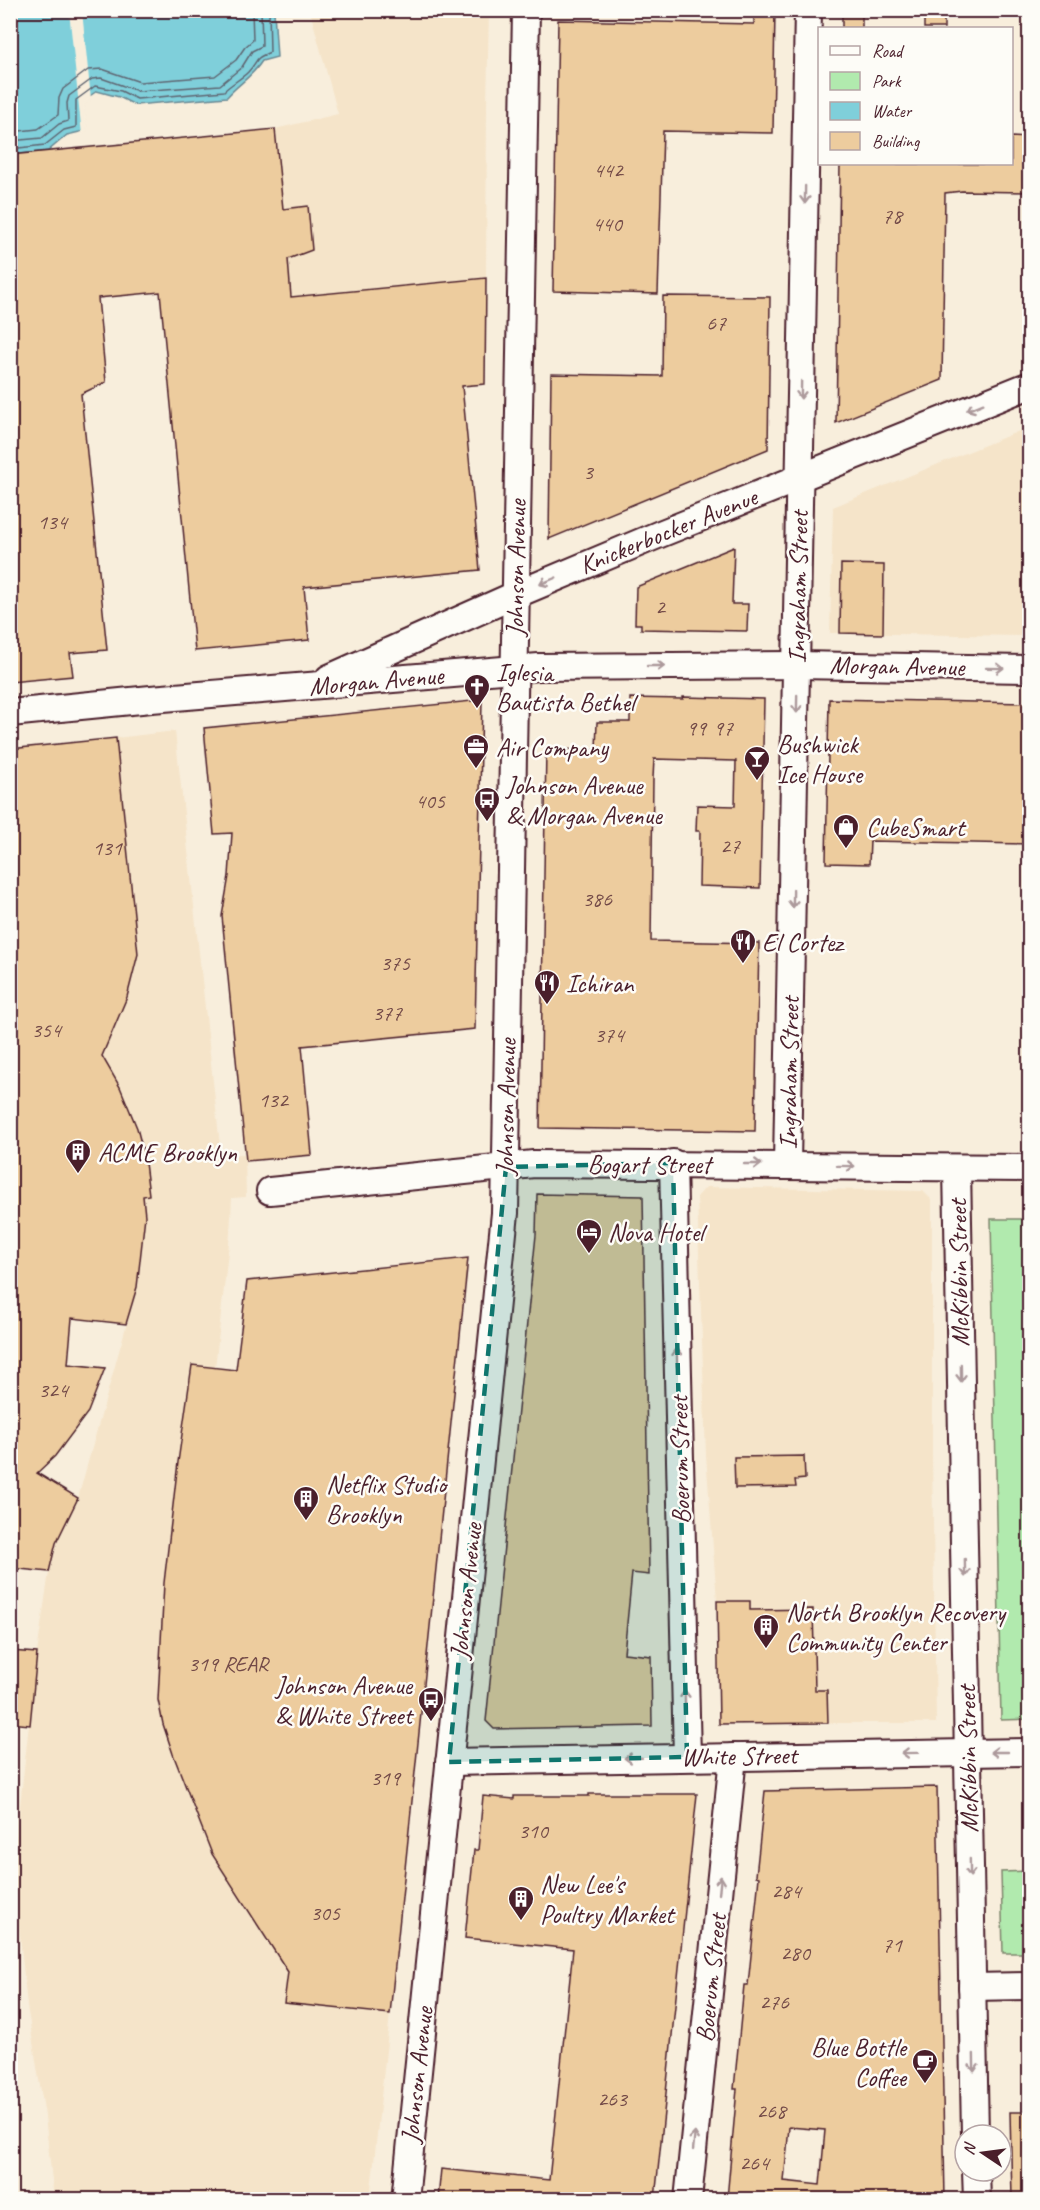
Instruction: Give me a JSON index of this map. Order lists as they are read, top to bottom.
{
  "streets": {
    "street": [
      "Knickerbocker Avenue",
      "Johnson Avenue",
      "Ingraham Street",
      "Morgan Avenue",
      "Bogart Street",
      "McKibbin Street",
      "Boerum Street",
      "White Street"
    ]
  },
  "crossings": [
    ["Knickerbocker Avenue", "Johnson Avenue"],
    ["Knickerbocker Avenue", "Ingraham Street"],
    ["Knickerbocker Avenue", "Morgan Avenue"],
    ["Johnson Avenue", "Morgan Avenue"],
    ["Johnson Avenue", "Bogart Street"],
    ["Johnson Avenue", "White Street"],
    ["Ingraham Street", "Morgan Avenue"],
    ["Ingraham Street", "Bogart Street"],
    ["Bogart Street", "McKibbin Street"],
    ["Bogart Street", "Boerum Street"],
    ["McKibbin Street", "White Street"],
    ["Boerum Street", "White Street"]
  ],
  "one_way": [
    "Knickerbocker Avenue",
    "Ingraham Street",
    "Morgan Avenue",
    "Bogart Street",
    "McKibbin Street",
    "Boerum Street",
    "White Street"
  ],
  "places": {
    "church": ["Iglesia Bautista Bethel"],
    "office": ["Air Company"],
    "bar": ["Bushwick Ice House"],
    "bus stop": ["Johnson Avenue & Morgan Avenue", "Johnson Avenue & White Street"],
    "shop": ["CubeSmart"],
    "restaurant": ["El Cortez", "Ichiran"],
    "building": [
      "ACME Brooklyn",
      "Netflix Studio Brooklyn",
      "North Brooklyn Recovery Community Center",
      "New Lee's Poultry Market"
    ],
    "hotel": ["Nova Hotel"],
    "cafe": ["Blue Bottle Coffee"]
  },
  "house_numbers": [
    "442",
    "78",
    "440",
    "67",
    "3",
    "134",
    "2",
    "99",
    "97",
    "405",
    "27",
    "131",
    "386",
    "375",
    "377",
    "354",
    "374",
    "132",
    "324",
    "319 REAR",
    "319",
    "310",
    "284",
    "305",
    "71",
    "280",
    "276",
    "263",
    "268",
    "264"
  ],
  "legend": [
    "Road",
    "Park",
    "Water",
    "Building"
  ],
  "north": "left"
}
